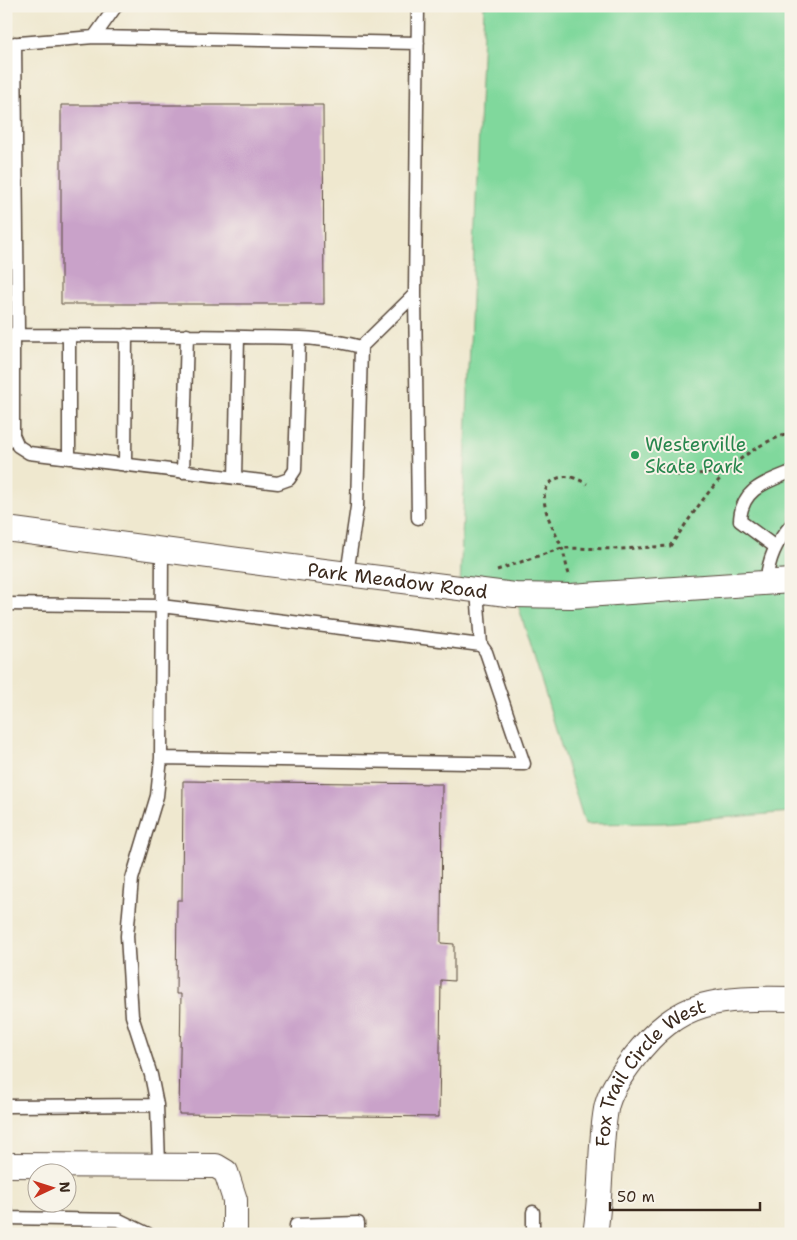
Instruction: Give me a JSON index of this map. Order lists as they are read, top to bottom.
{
  "streets": {
    "street": ["Park Meadow Road", "Fox Trail Circle West"]
  },
  "places": ["Westerville Skate Park"],
  "scale_bar": "50 m",
  "north": "right"
}
